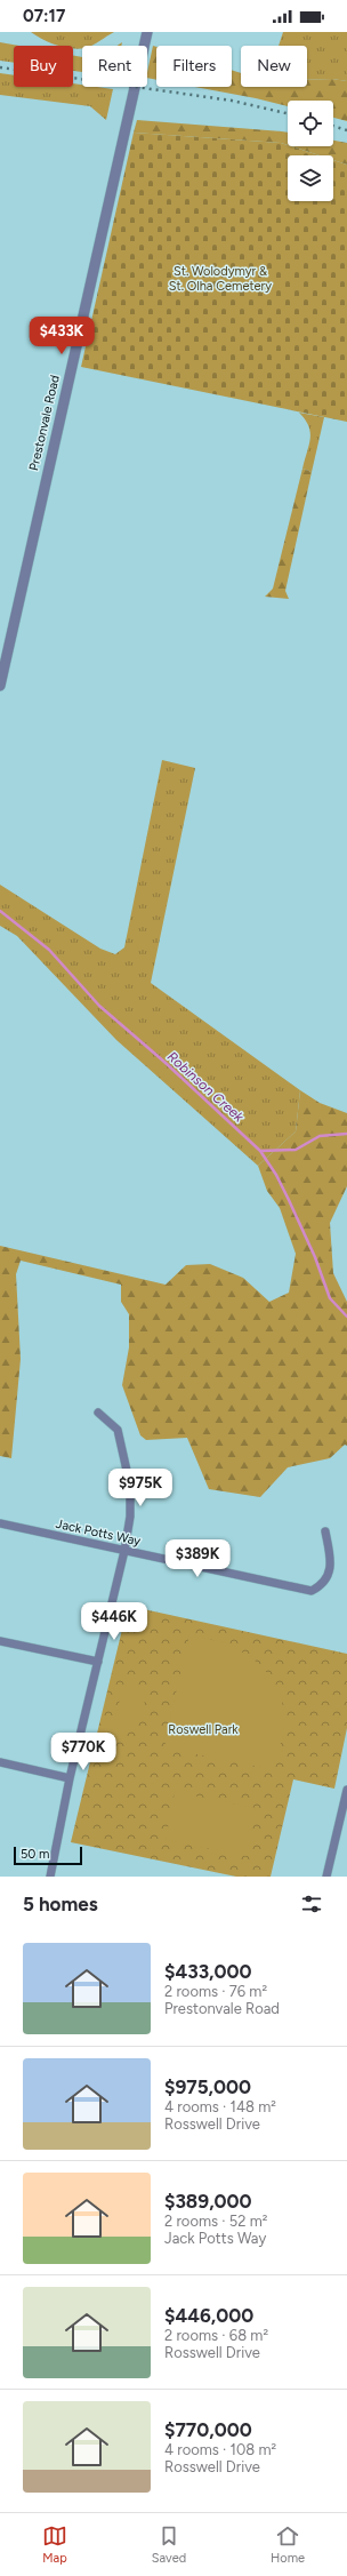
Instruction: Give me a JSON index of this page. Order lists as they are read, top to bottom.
{
  "streets": {
    "street": ["Prestonvale Road", "Jack Potts Way"]
  },
  "water": ["Robinson Creek"],
  "parks": ["St. Wolodymyr & St. Olha Cemetery", "Roswell Park"],
  "scale_bar": "50 m",
  "page": {
    "status": "07:17",
    "chip": [
      "Buy",
      "Rent",
      "Filters",
      "New"
    ],
    "price": [
      "$433K",
      "$975K",
      "$389K",
      "$446K",
      "$770K"
    ],
    "scale": "50 m",
    "heading": "5 homes",
    "list": [
      {
        "name": "$433,000",
        "note": "2 rooms · 76 m² · Prestonvale Road"
      },
      {
        "name": "$975,000",
        "note": "4 rooms · 148 m² · Rosswell Drive"
      },
      {
        "name": "$389,000",
        "note": "2 rooms · 52 m² · Jack Potts Way"
      },
      {
        "name": "$446,000",
        "note": "2 rooms · 68 m² · Rosswell Drive"
      },
      {
        "name": "$770,000",
        "note": "4 rooms · 108 m² · Rosswell Drive"
      }
    ],
    "tabs": ["Map", "Saved", "Home"]
  }
}
